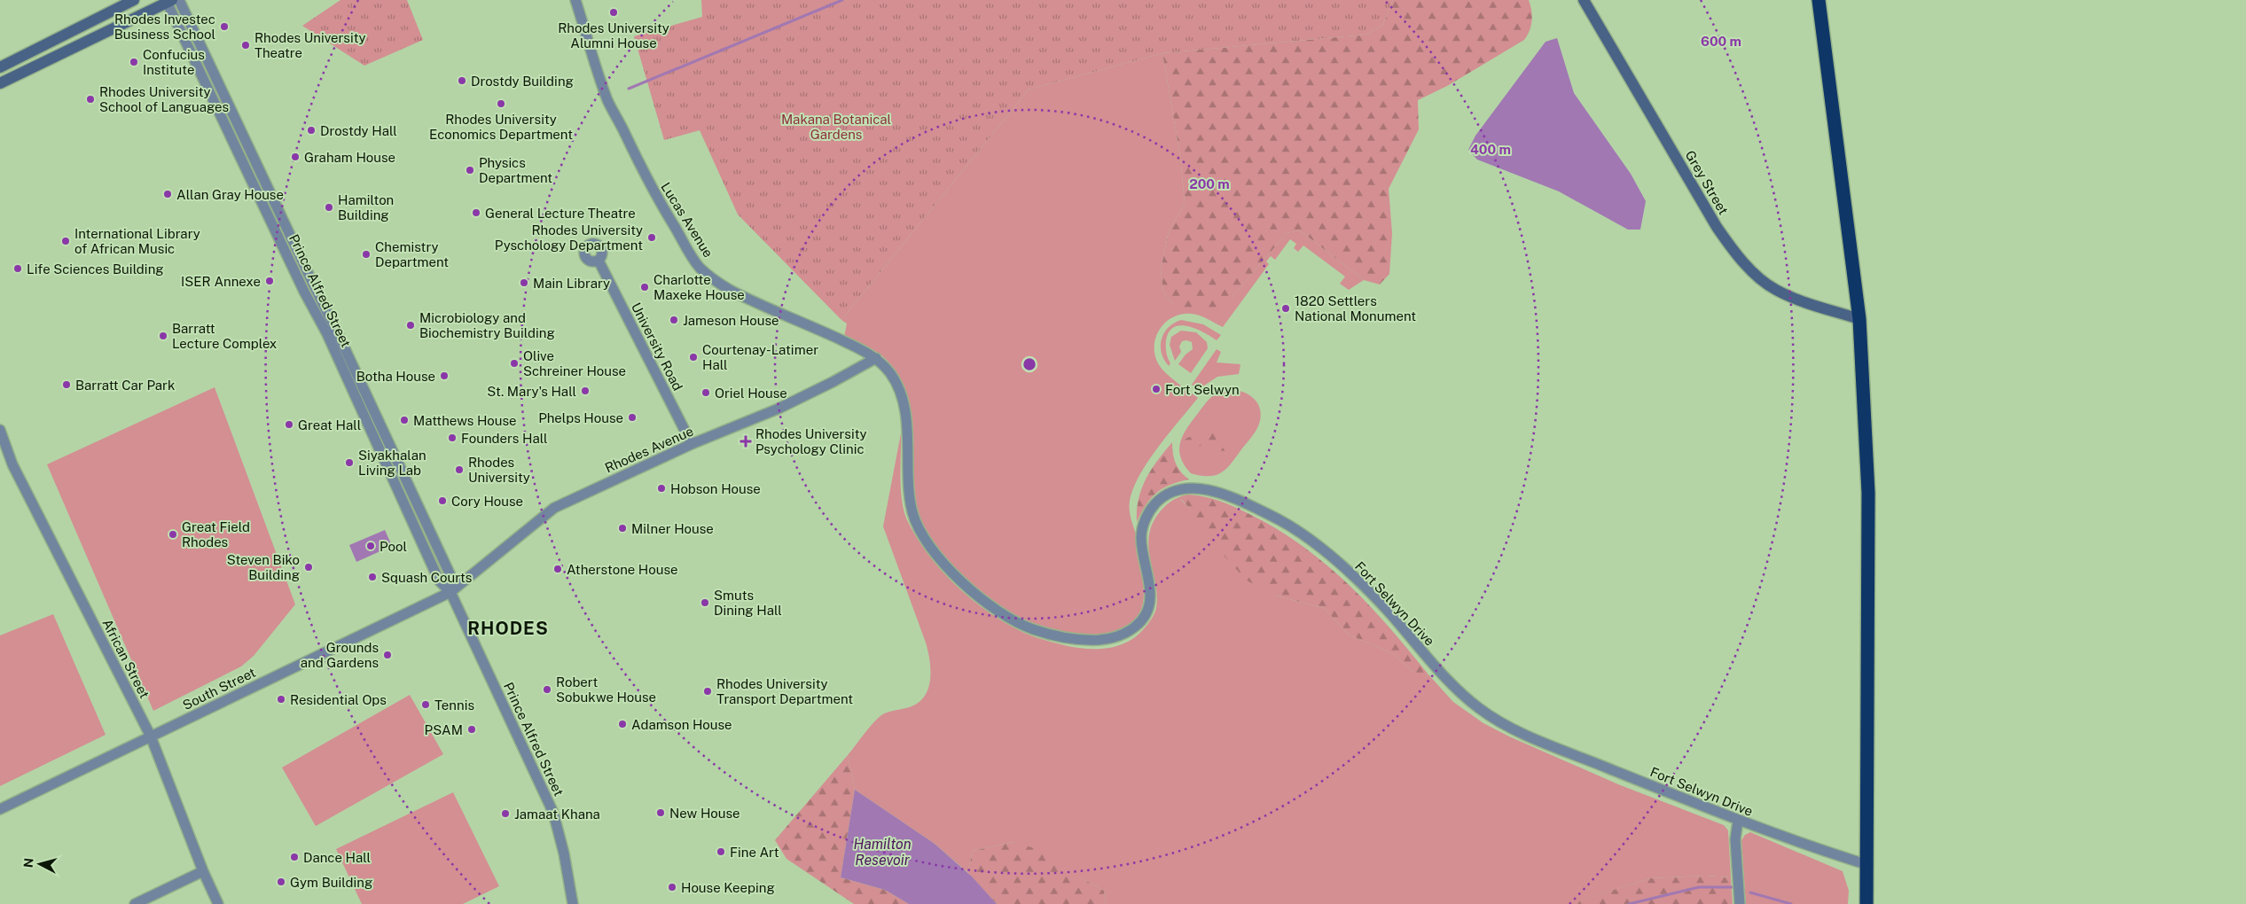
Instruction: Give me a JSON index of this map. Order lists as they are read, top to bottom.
{
  "streets": {
    "main road": ["Grey Street"],
    "street": [
      "Lucas Avenue",
      "Prince Alfred Street",
      "University Road",
      "Rhodes Avenue",
      "Fort Selwyn Drive",
      "African Street",
      "South Street"
    ]
  },
  "crossings": [
    ["Lucas Avenue", "Rhodes Avenue"],
    ["Lucas Avenue", "Fort Selwyn Drive"],
    ["Prince Alfred Street", "Rhodes Avenue"],
    ["Prince Alfred Street", "South Street"],
    ["University Road", "Rhodes Avenue"],
    ["Rhodes Avenue", "South Street"],
    ["African Street", "South Street"]
  ],
  "districts": ["RHODES"],
  "water": ["Hamilton Resevoir"],
  "parks": ["Makana Botanical Gardens"],
  "places": {
    "other": [
      "Rhodes University Alumni House",
      "Rhodes Investec Business School",
      "Rhodes University Theatre",
      "Confucius Institute",
      "Drostdy Building",
      "Rhodes University School of Languages",
      "Rhodes University Economics Department",
      "Drostdy Hall",
      "Graham House",
      "Physics Department",
      "Allan Gray House",
      "Hamilton Building",
      "General Lecture Theatre",
      "Rhodes University Pyschology Department",
      "International Library of African Music",
      "Chemistry Department",
      "Life Sciences Building",
      "ISER Annexe",
      "Main Library",
      "Charlotte Maxeke House",
      "1820 Settlers National Monument",
      "Jameson House",
      "Microbiology and Biochemistry Building",
      "Barratt Lecture Complex",
      "Courtenay-Latimer Hall",
      "Olive Schreiner House",
      "Botha House",
      "Barratt Car Park",
      "Fort Selwyn",
      "St. Mary's Hall",
      "Oriel House",
      "Phelps House",
      "Matthews House",
      "Great Hall",
      "Founders Hall",
      "Siyakhalan Living Lab",
      "Rhodes University",
      "Hobson House",
      "Cory House",
      "Milner House",
      "Great Field Rhodes",
      "Pool",
      "Steven Biko Building",
      "Atherstone House",
      "Squash Courts",
      "Smuts Dining Hall",
      "Grounds and Gardens",
      "Robert Sobukwe House",
      "Rhodes University Transport Department",
      "Residential Ops",
      "Tennis",
      "Adamson House",
      "PSAM",
      "New House",
      "Jamaat Khana",
      "Fine Art",
      "Dance Hall",
      "Gym Building",
      "House Keeping"
    ],
    "health": ["Rhodes University Psychology Clinic"]
  },
  "north": "left",
  "rings": ["600 m", "400 m", "200 m"]
}
